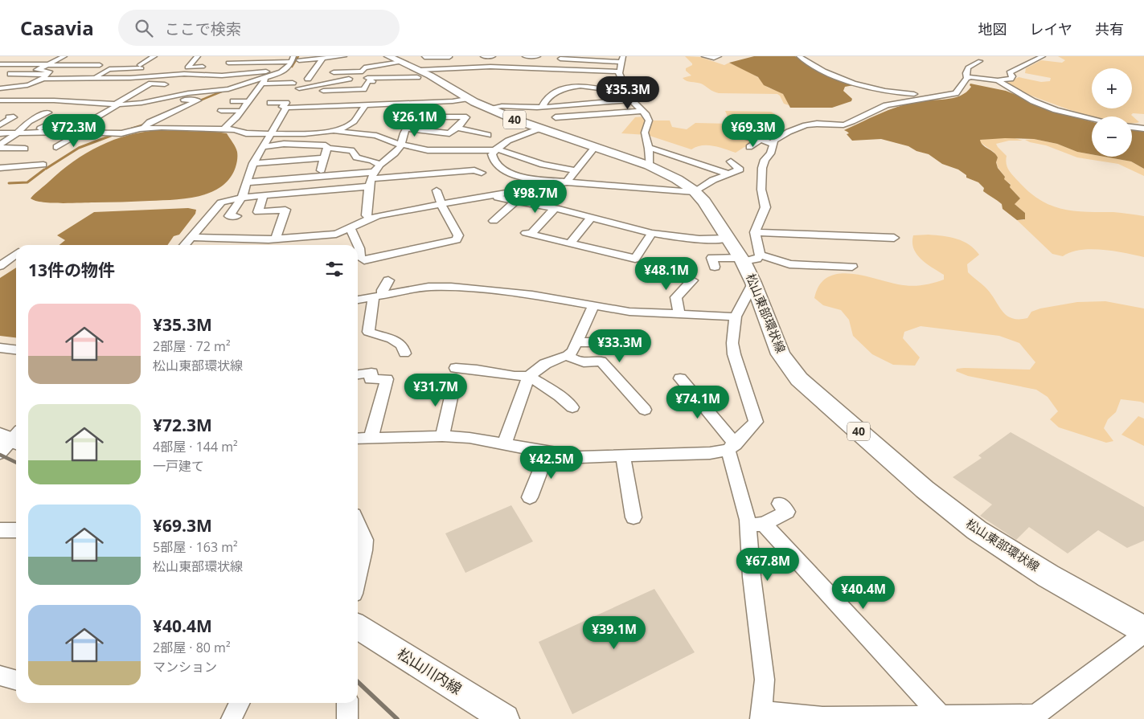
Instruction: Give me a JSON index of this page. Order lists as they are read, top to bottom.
{
  "streets": {
    "main road": ["40", "松山東部環状線", "松山川内線"]
  },
  "page": {
    "header": "Casavia",
    "search": "ここで検索",
    "nav": ["地図", "レイヤ", "共有"],
    "map_buttons": ["+", "−"],
    "price": [
      "¥35.3M",
      "¥26.1M",
      "¥72.3M",
      "¥69.3M",
      "¥98.7M",
      "¥48.1M",
      "¥33.3M",
      "¥31.7M",
      "¥74.1M",
      "¥42.5M",
      "¥67.8M",
      "¥40.4M",
      "¥39.1M"
    ],
    "heading": "13件の物件",
    "list": [
      {
        "name": "¥35.3M",
        "note": "2部屋 · 72 m² · 松山東部環状線"
      },
      {
        "name": "¥72.3M",
        "note": "4部屋 · 144 m² · 一戸建て"
      },
      {
        "name": "¥69.3M",
        "note": "5部屋 · 163 m² · 松山東部環状線"
      },
      {
        "name": "¥40.4M",
        "note": "2部屋 · 80 m² · マンション"
      }
    ]
  }
}
